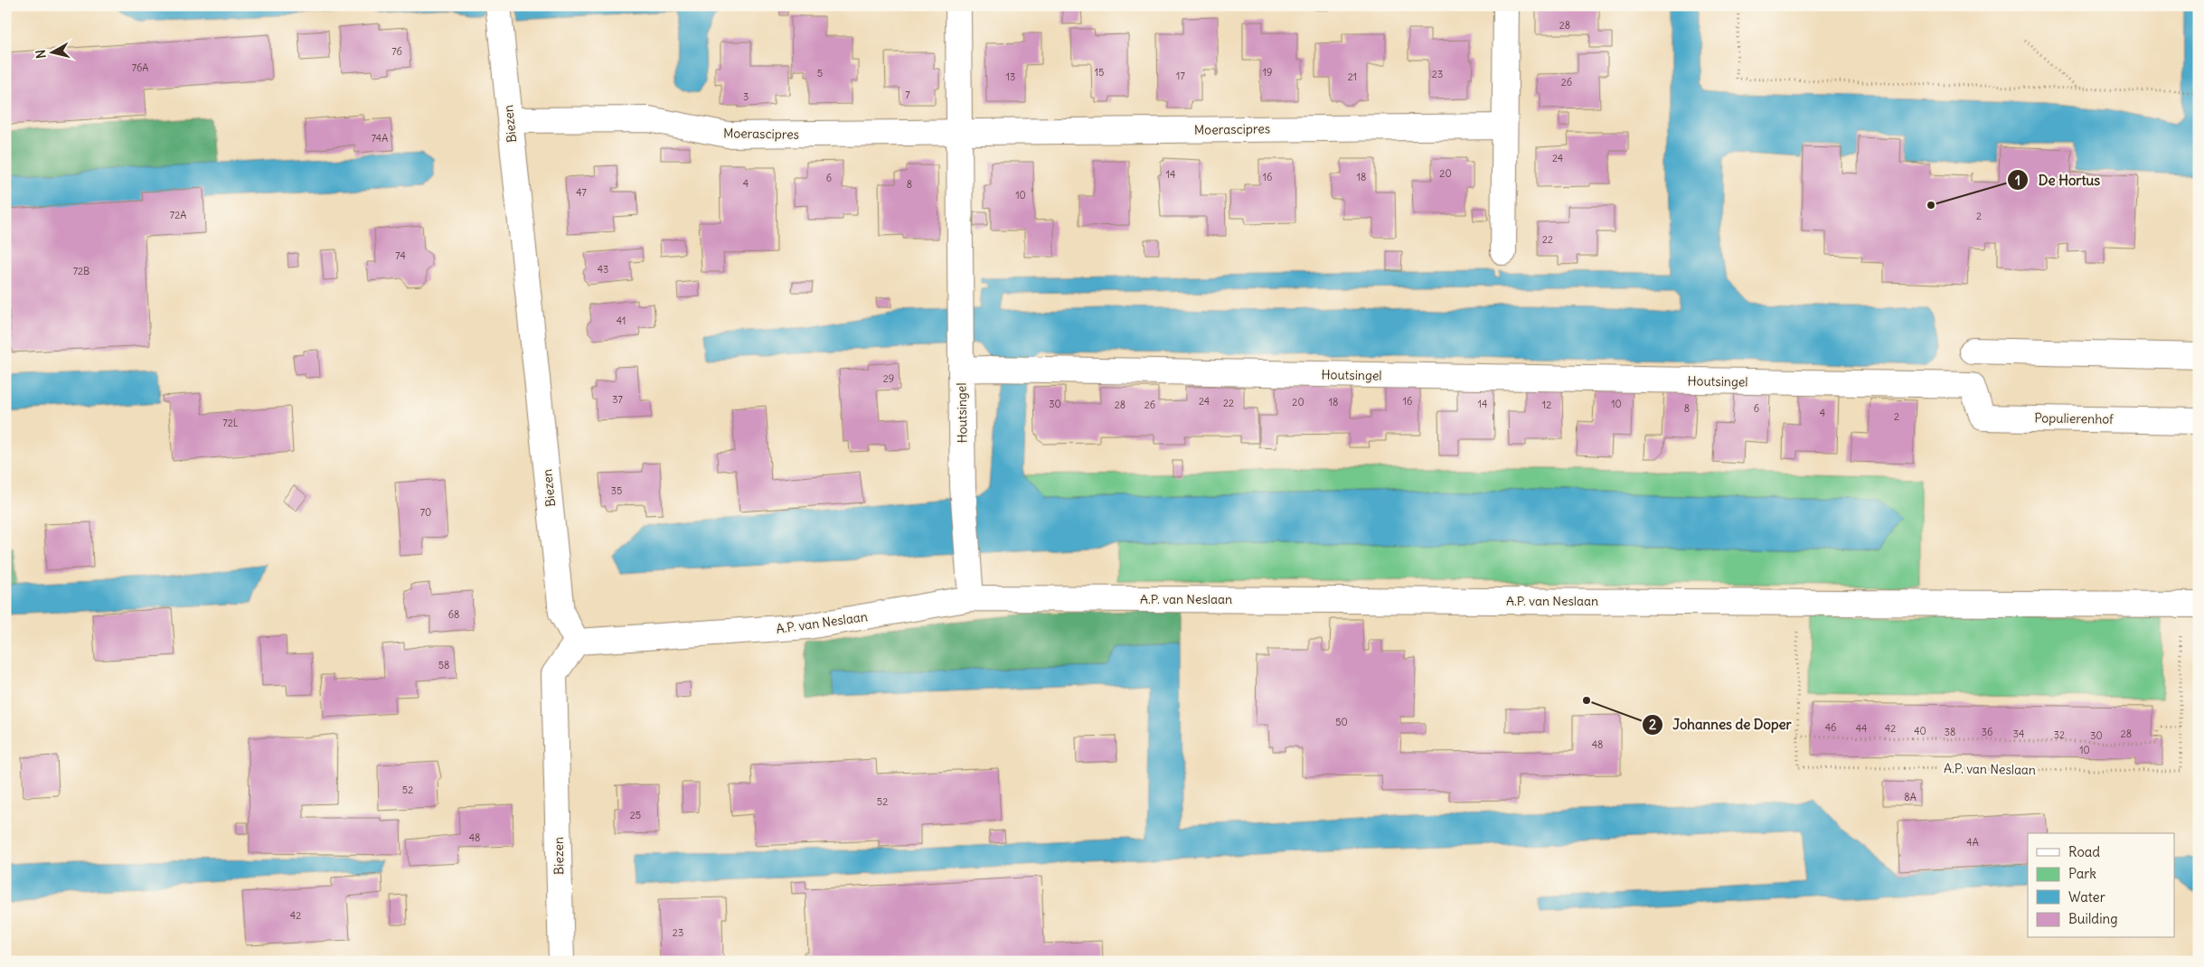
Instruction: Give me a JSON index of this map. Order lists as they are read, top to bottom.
{
  "streets": {
    "street": [
      "Biezen",
      "Moerascipres",
      "Houtsingel",
      "Populierenhof",
      "A.P. van Neslaan"
    ]
  },
  "crossings": [
    ["Biezen", "Moerascipres"],
    ["Biezen", "A.P. van Neslaan"],
    ["Houtsingel", "Populierenhof"],
    ["Houtsingel", "A.P. van Neslaan"]
  ],
  "places": ["De Hortus", "Johannes de Doper"],
  "house_numbers": [
    "28",
    "76",
    "76A",
    "15",
    "19",
    "5",
    "23",
    "17",
    "13",
    "21",
    "26",
    "7",
    "3",
    "74A",
    "24",
    "20",
    "14",
    "16",
    "18",
    "6",
    "4",
    "8",
    "47",
    "10",
    "72A",
    "2",
    "22",
    "74",
    "43",
    "72B",
    "41",
    "29",
    "37",
    "24",
    "16",
    "20",
    "18",
    "22",
    "30",
    "14",
    "10",
    "28",
    "26",
    "12",
    "8",
    "6",
    "4",
    "2",
    "72L",
    "35",
    "70",
    "68",
    "58",
    "50",
    "46",
    "44",
    "42",
    "40",
    "38",
    "36",
    "34",
    "28",
    "32",
    "30",
    "48",
    "10",
    "52",
    "8A",
    "52",
    "25",
    "48",
    "4A",
    "42",
    "23"
  ],
  "legend": [
    "Road",
    "Park",
    "Water",
    "Building"
  ],
  "north": "left"
}
